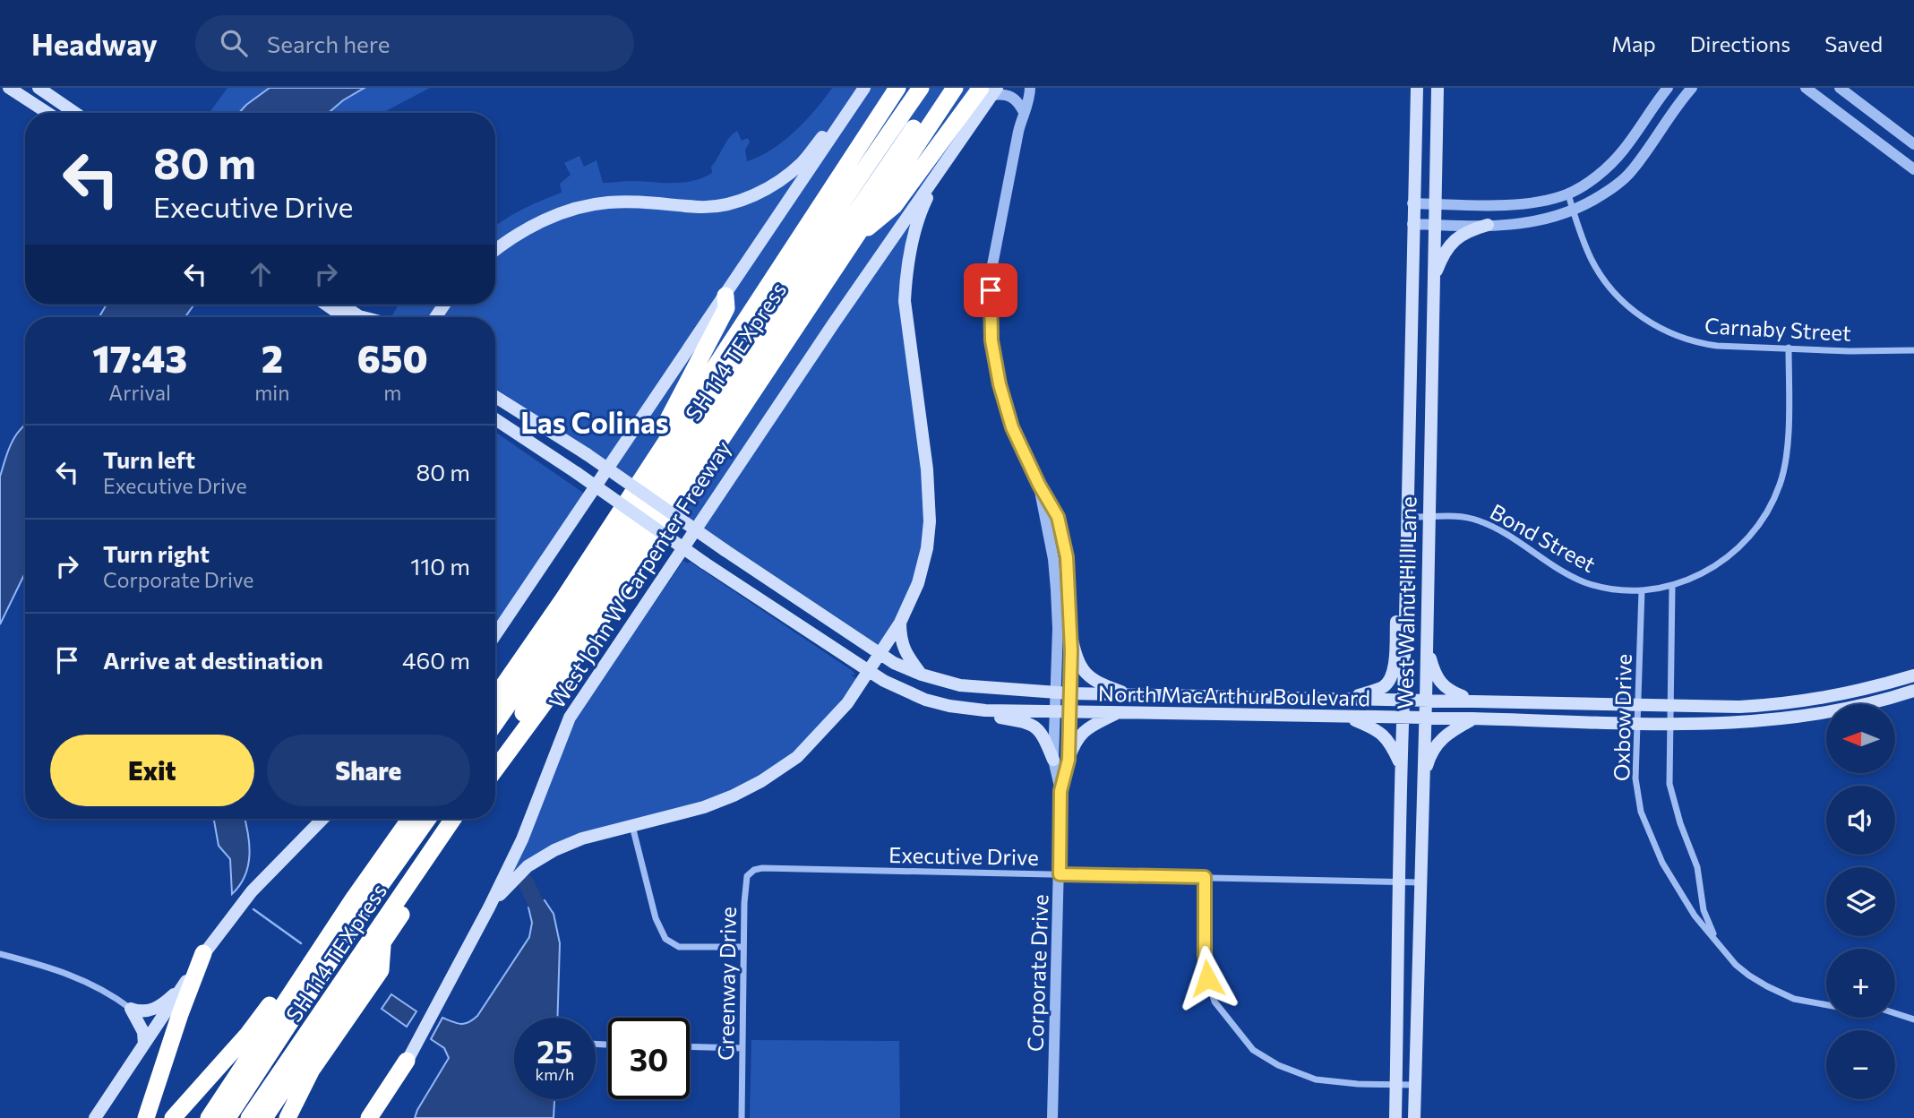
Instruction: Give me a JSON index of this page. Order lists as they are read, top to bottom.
{
  "streets": {
    "highway": ["SH 114 TEXpress", "West John W Carpenter Freeway"],
    "main road": ["West Walnut Hill Lane", "North MacArthur Boulevard"],
    "street": [
      "Carnaby Street",
      "Bond Street",
      "Oxbow Drive",
      "Executive Drive",
      "Corporate Drive",
      "Greenway Drive"
    ]
  },
  "crossings": [
    ["Carnaby Street", "Bond Street"],
    ["Bond Street", "West Walnut Hill Lane"],
    ["Bond Street", "Oxbow Drive"],
    ["West Walnut Hill Lane", "North MacArthur Boulevard"],
    ["West Walnut Hill Lane", "Executive Drive"],
    ["North MacArthur Boulevard", "Oxbow Drive"],
    ["North MacArthur Boulevard", "Corporate Drive"],
    ["Executive Drive", "Corporate Drive"],
    ["Executive Drive", "Greenway Drive"]
  ],
  "districts": ["Las Colinas"],
  "north": "left",
  "page": {
    "header": "Headway",
    "search": "Search here",
    "nav": ["Map", "Directions", "Saved"],
    "turn": ["80 m", "Executive Drive"],
    "eta": [
      "17:43",
      "Arrival",
      "2",
      "min",
      "650",
      "m"
    ],
    "list": [
      {
        "name": "Turn left",
        "note": "Executive Drive",
        "value": "80 m"
      },
      {
        "name": "Turn right",
        "note": "Corporate Drive",
        "value": "110 m"
      },
      {
        "name": "Arrive at destination",
        "value": "460 m"
      }
    ],
    "map_buttons": ["+", "−"],
    "buttons": ["Exit", "Share"],
    "speed": "25 km/h",
    "limit": "30"
  }
}
